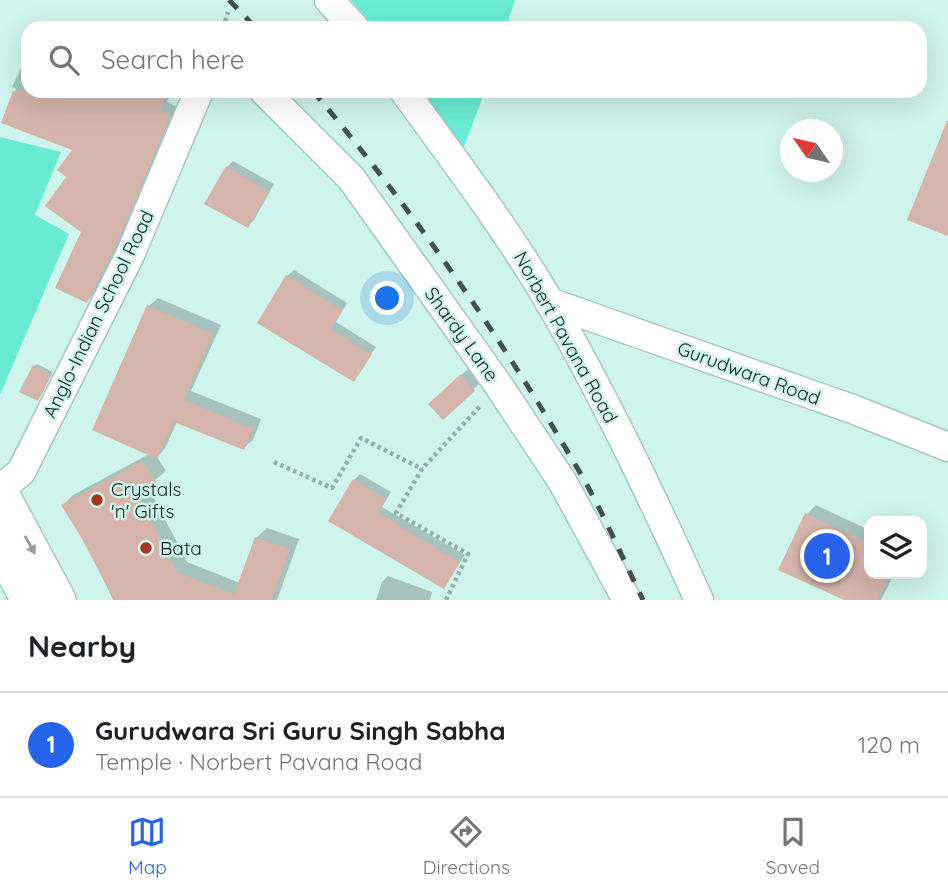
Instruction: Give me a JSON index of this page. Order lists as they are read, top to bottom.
{
  "streets": {
    "street": [
      "Anglo-Indian School Road",
      "Shardy Lane",
      "Norbert Pavana Road",
      "Gurudwara Road"
    ]
  },
  "crossings": [
    ["Norbert Pavana Road", "Gurudwara Road"]
  ],
  "places": ["Crystals 'n' Gifts", "Bata"],
  "north": "top left",
  "page": {
    "search": "Search here",
    "pins": "1",
    "heading": "Nearby",
    "list": [
      {
        "mark": "1",
        "name": "Gurudwara Sri Guru Singh Sabha",
        "note": "Temple · Norbert Pavana Road",
        "value": "120 m"
      }
    ],
    "nav": ["Map", "Directions", "Saved"]
  }
}
